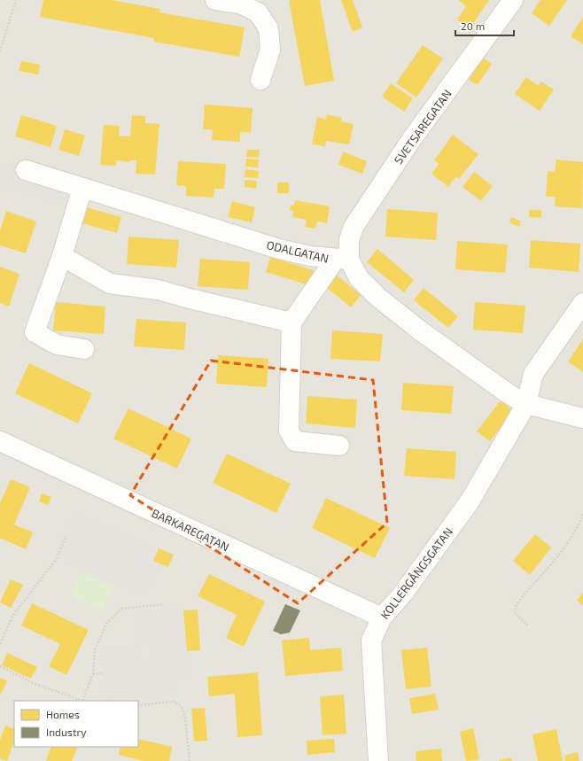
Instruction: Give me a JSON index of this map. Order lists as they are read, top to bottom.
{
  "streets": {
    "street": [
      "SVETSAREGATAN",
      "ODALGATAN",
      "BARKAREGATAN",
      "KOLLERGÅNGSGATAN"
    ]
  },
  "crossings": [
    ["SVETSAREGATAN", "ODALGATAN"],
    ["BARKAREGATAN", "KOLLERGÅNGSGATAN"]
  ],
  "legend": ["Homes", "Industry"],
  "scale_bar": "20 m"
}
